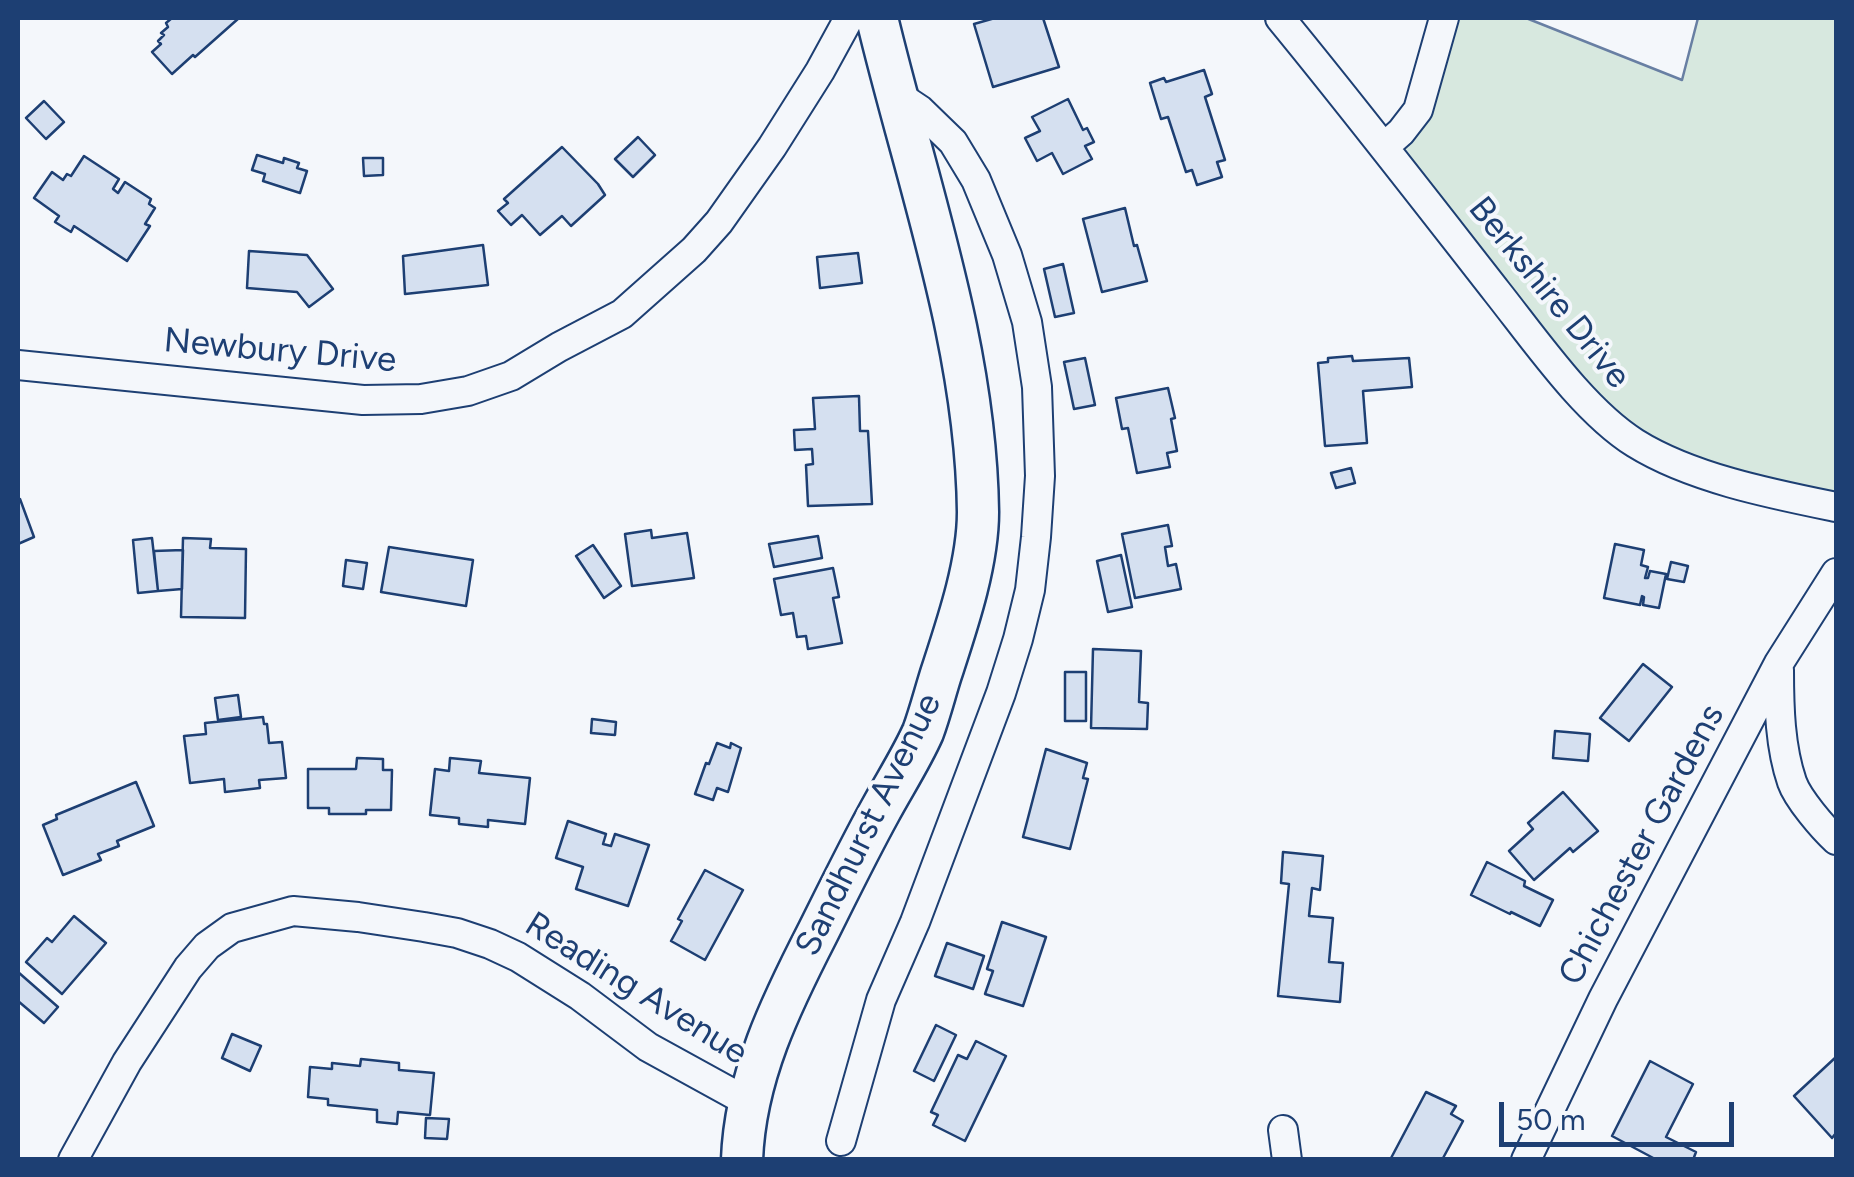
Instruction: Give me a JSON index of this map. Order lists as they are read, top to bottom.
{
  "streets": {
    "street": [
      "Berkshire Drive",
      "Newbury Drive",
      "Sandhurst Avenue",
      "Chichester Gardens",
      "Reading Avenue"
    ]
  },
  "crossings": [
    ["Sandhurst Avenue", "Reading Avenue"]
  ],
  "scale_bar": "50 m"
}
